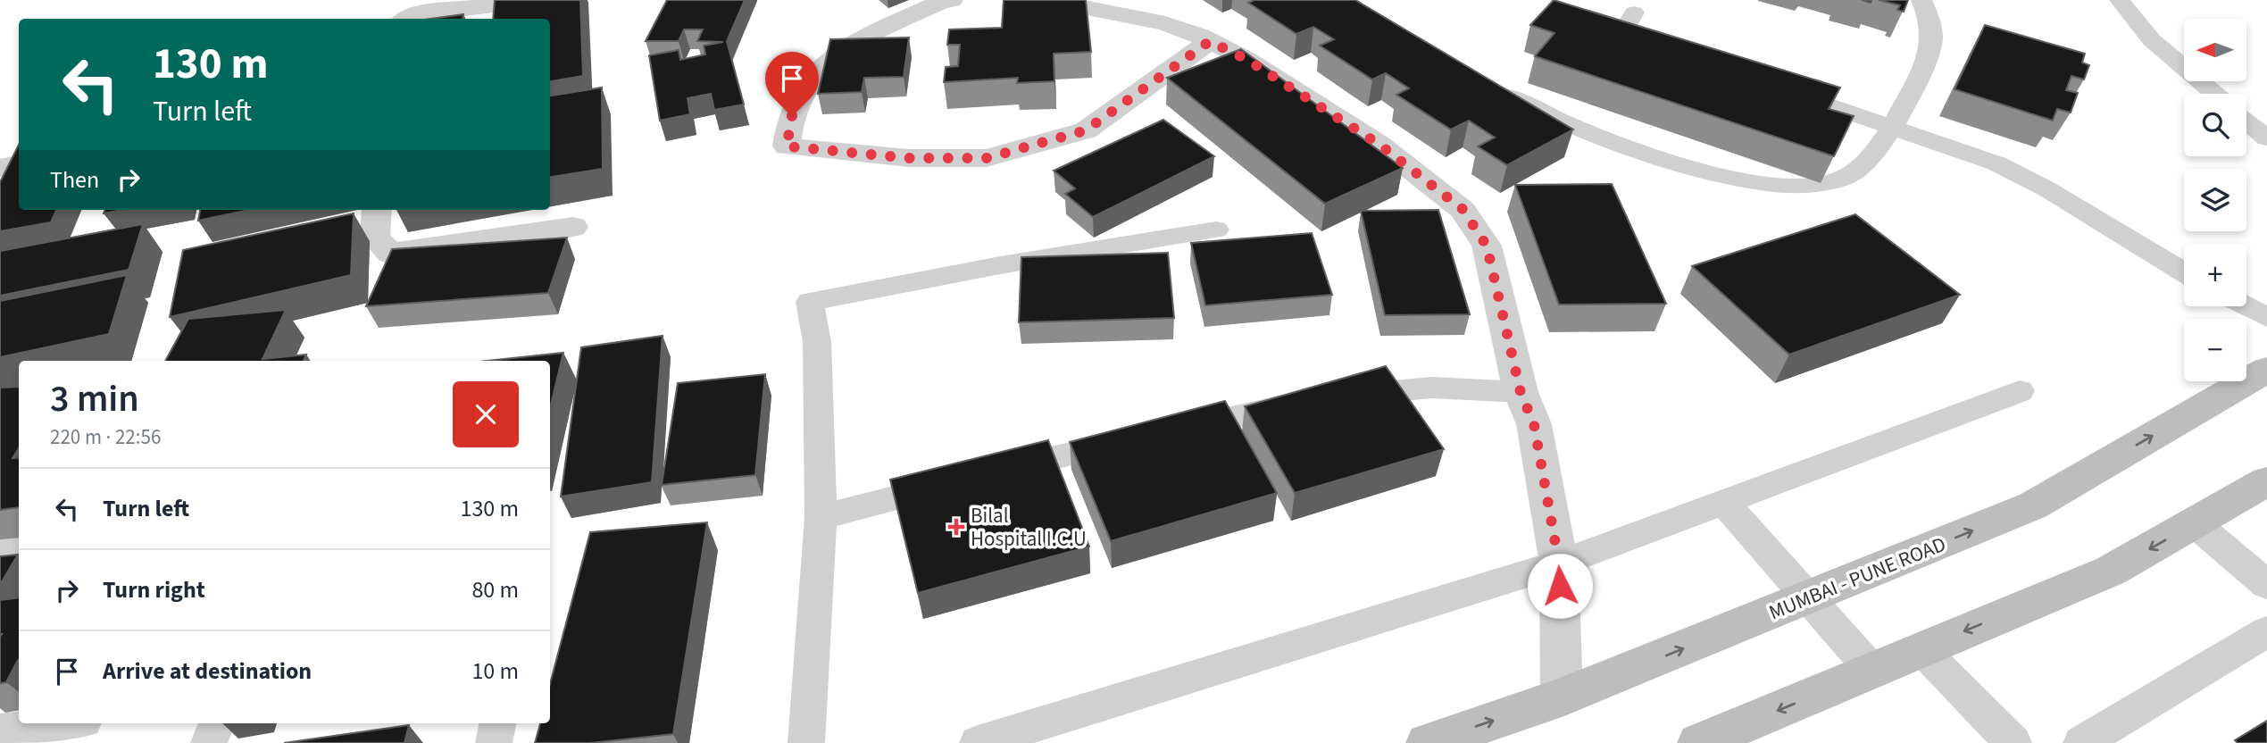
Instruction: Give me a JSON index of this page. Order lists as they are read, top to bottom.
{
  "streets": {
    "main road": ["MUMBAI - PUNE ROAD"]
  },
  "places": {
    "health": ["Bilal Hospital I.C.U"]
  },
  "north": "left",
  "page": {
    "map_buttons": ["+", "−"],
    "turn": ["130 m", "Turn left"],
    "then": "Then",
    "heading": ["3 min", "220 m · 22:56"],
    "list": [
      {
        "name": "Turn left",
        "value": "130 m"
      },
      {
        "name": "Turn right",
        "value": "80 m"
      },
      {
        "name": "Arrive at destination",
        "value": "10 m"
      }
    ]
  }
}
